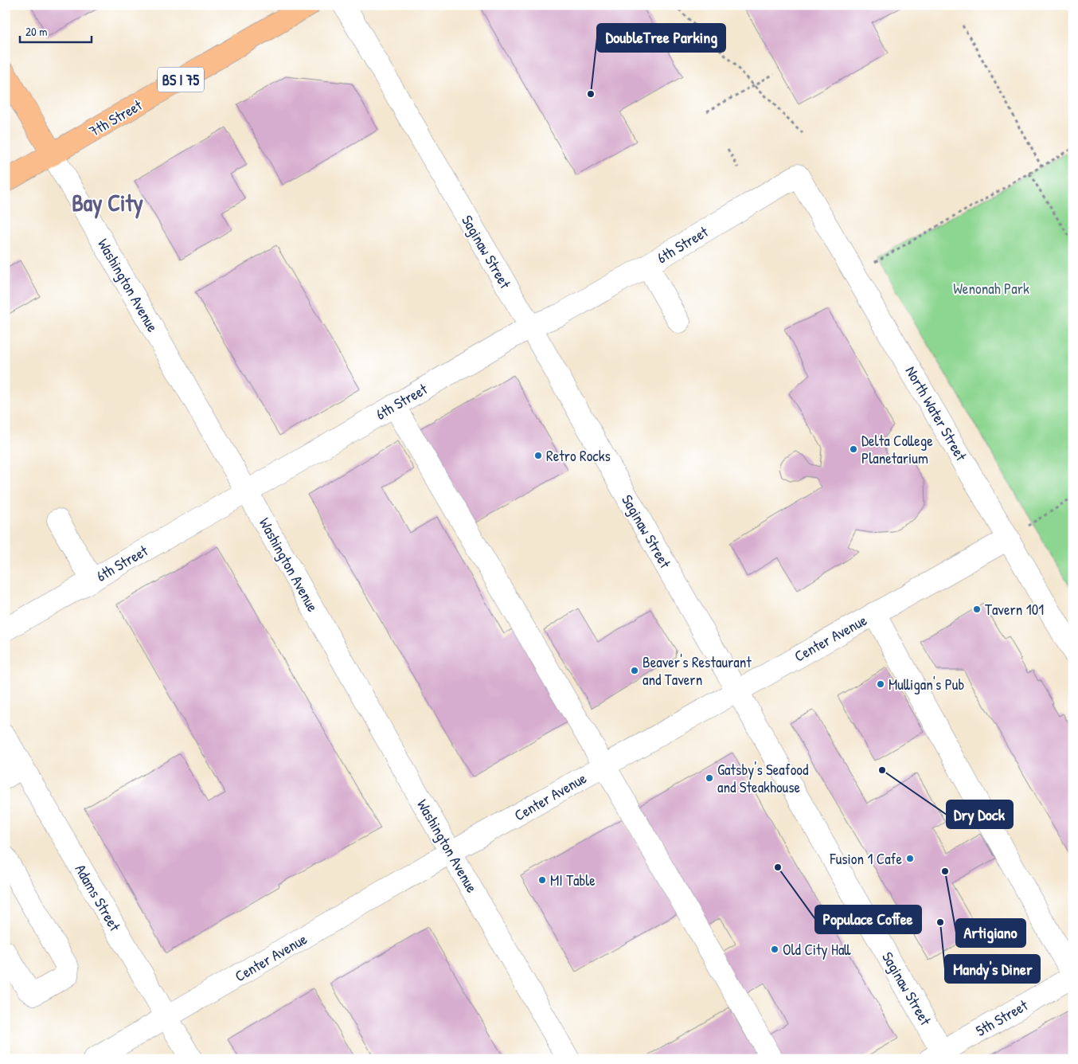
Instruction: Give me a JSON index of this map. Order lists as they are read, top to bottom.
{
  "streets": {
    "main road": ["BS I 75", "7th Street", "Washington Avenue"],
    "street": [
      "6th Street",
      "Saginaw Street",
      "North Water Street",
      "Center Avenue",
      "Adams Street",
      "5th Street"
    ]
  },
  "crossings": [
    ["7th Street", "Washington Avenue"],
    ["6th Street", "Saginaw Street"],
    ["6th Street", "Washington Avenue"],
    ["6th Street", "North Water Street"],
    ["Saginaw Street", "Center Avenue"],
    ["Saginaw Street", "5th Street"],
    ["Washington Avenue", "Center Avenue"],
    ["North Water Street", "Center Avenue"],
    ["Center Avenue", "Adams Street"]
  ],
  "districts": ["Bay City"],
  "parks": ["Wenonah Park"],
  "places": [
    "DoubleTree Parking",
    "Delta College Planetarium",
    "Retro Rocks",
    "Tavern 101",
    "Beaver's Restaurant and Tavern",
    "Mulligan's Pub",
    "Dry Dock",
    "Gatsby's Seafood and Steakhouse",
    "Fusion 1 Cafe",
    "Populace Coffee",
    "Artigiano",
    "MI Table",
    "Mandy's Diner",
    "Old City Hall"
  ],
  "scale_bar": "20 m"
}
